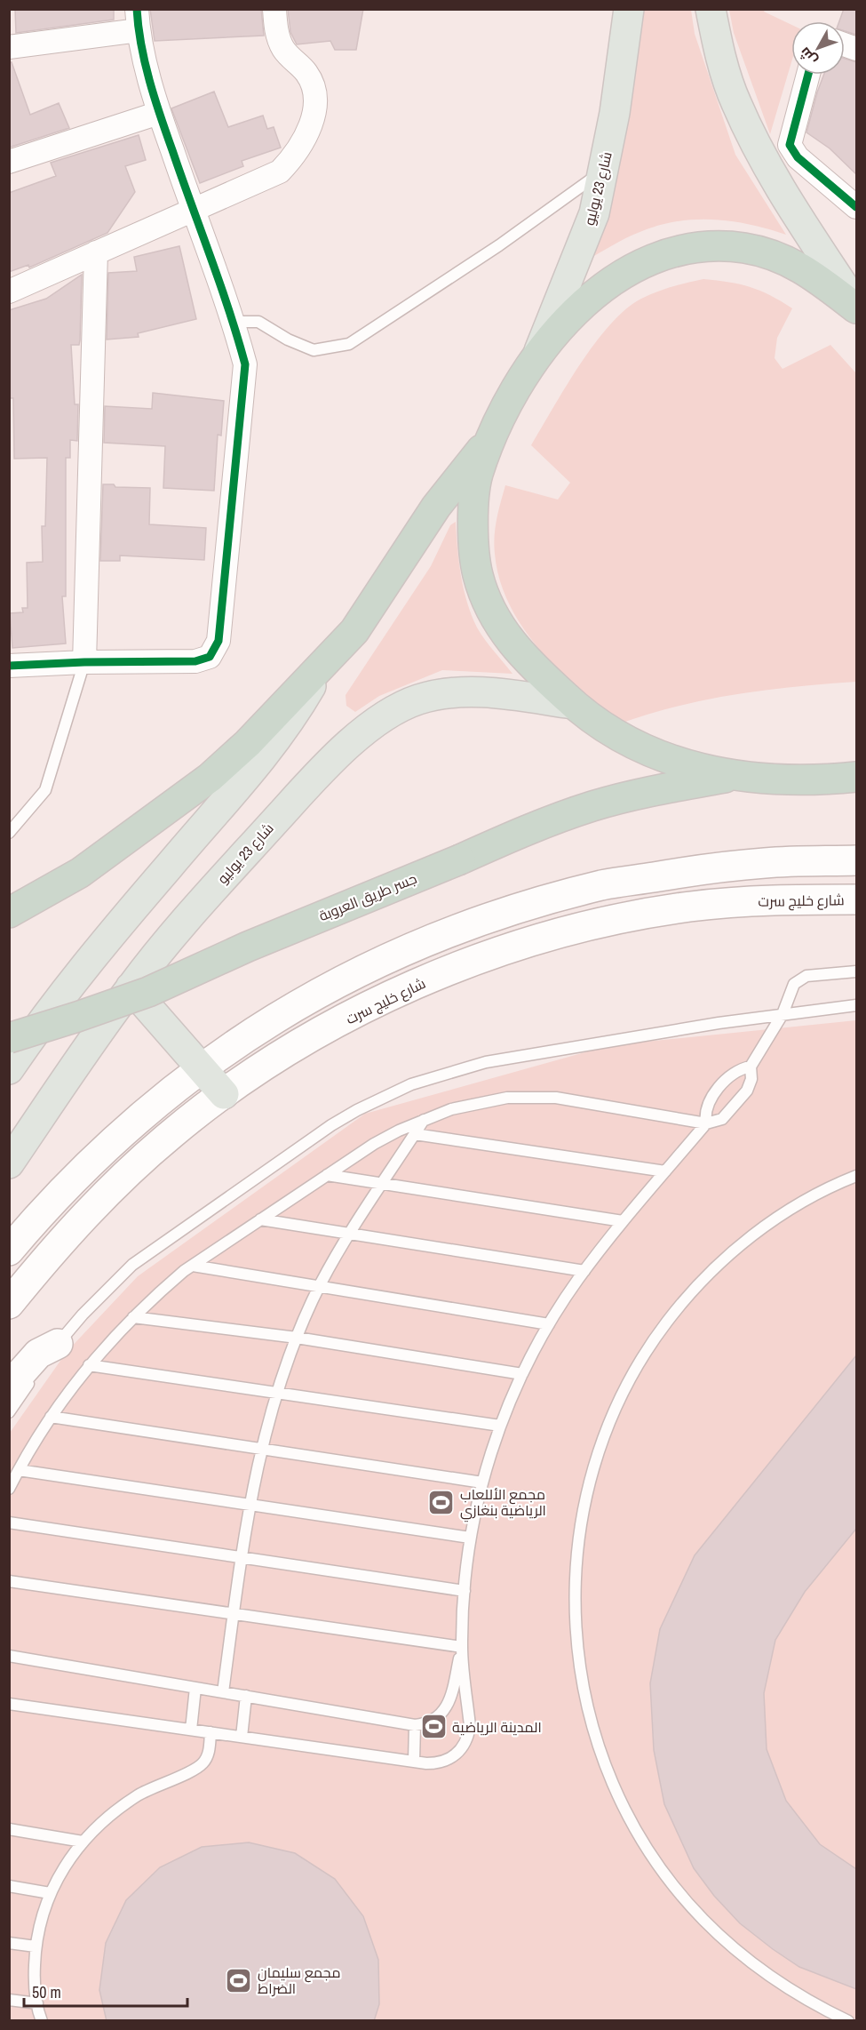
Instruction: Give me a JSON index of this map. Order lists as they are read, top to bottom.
{
  "streets": {
    "highway": ["جسر طريق العروبة"],
    "main road": ["شارع 23 يوليو", "شارع خليج سرت"]
  },
  "places": {
    "sports": ["مجمع الأللعاب الرياضية بنغازي", "المدينة الرياضية", "مجمع سليمان الضراط"]
  },
  "scale_bar": "50 m",
  "north": "bottom left"
}
